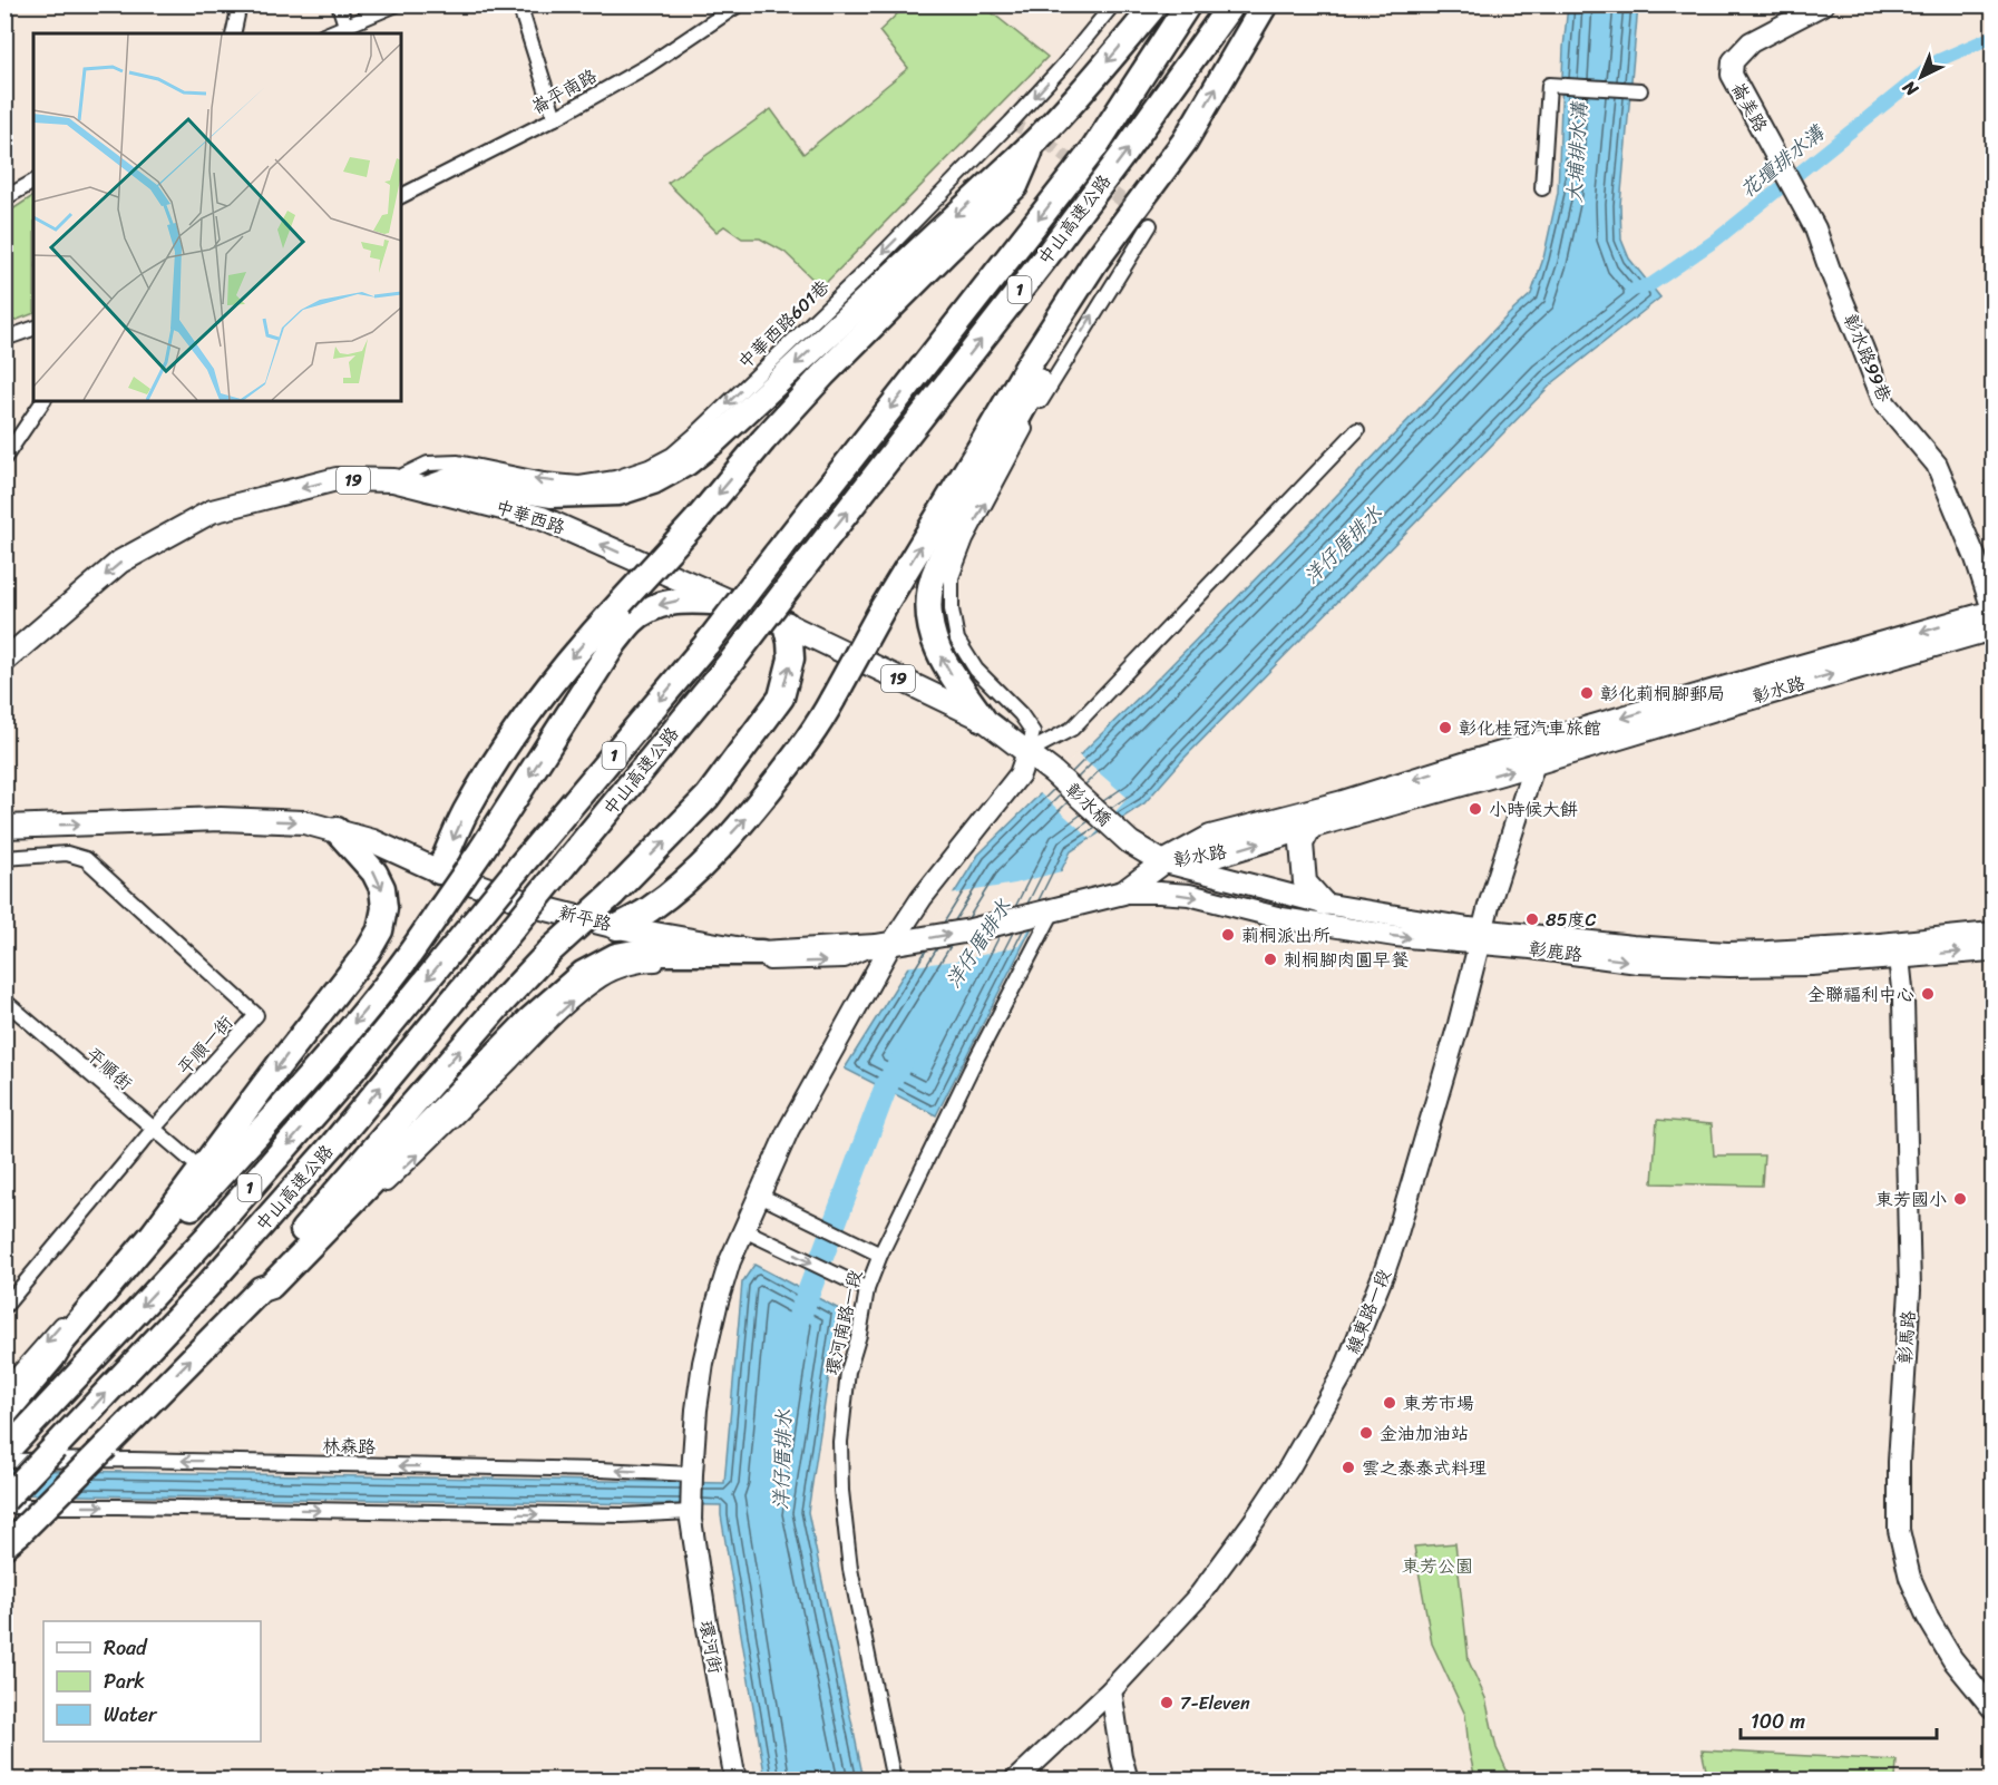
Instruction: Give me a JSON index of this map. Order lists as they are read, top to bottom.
{
  "streets": {
    "highway": ["中山高速公路", "1"],
    "main road": [
      "19",
      "中華西路",
      "彰水路",
      "彰水橋",
      "新平路"
    ],
    "street": [
      "崙平南路",
      "崙美路",
      "中華西路601巷",
      "彰水路99巷",
      "彰鹿路",
      "平順一街",
      "平順街",
      "線東路一段",
      "環河南路一段",
      "彰馬路",
      "林森路",
      "環河街"
    ]
  },
  "crossings": [
    ["崙美路", "彰水路99巷"],
    ["中山高速公路", "林森路"],
    ["中華西路601巷", "中華西路"],
    ["彰水路99巷", "彰水路"],
    ["中華西路", "彰水橋"],
    ["中華西路", "環河街"],
    ["彰水路", "彰水橋"],
    ["彰水路", "新平路"],
    ["彰水路", "彰鹿路"],
    ["彰水路", "線東路一段"],
    ["彰水橋", "新平路"],
    ["彰水橋", "彰鹿路"],
    ["新平路", "彰鹿路"],
    ["新平路", "環河南路一段"],
    ["新平路", "環河街"],
    ["彰鹿路", "線東路一段"],
    ["彰鹿路", "彰馬路"],
    ["平順一街", "平順街"],
    ["林森路", "環河街"]
  ],
  "one_way": ["中華西路601巷", "中華西路", "新平路"],
  "water": ["大埔排水溝", "花壇排水溝", "洋仔厝排水"],
  "parks": ["東芳公園"],
  "places": [
    "彰化莿桐腳郵局",
    "彰化桂冠汽車旅館",
    "小時候大餅",
    "85度C",
    "莿桐派出所",
    "刺桐腳肉圓早餐",
    "全聯福利中心",
    "東芳國小",
    "東芳市場",
    "金油加油站",
    "雲之泰泰式料理",
    "7-Eleven"
  ],
  "legend": ["Road", "Park", "Water"],
  "scale_bar": "100 m",
  "north": "bottom left"
}
